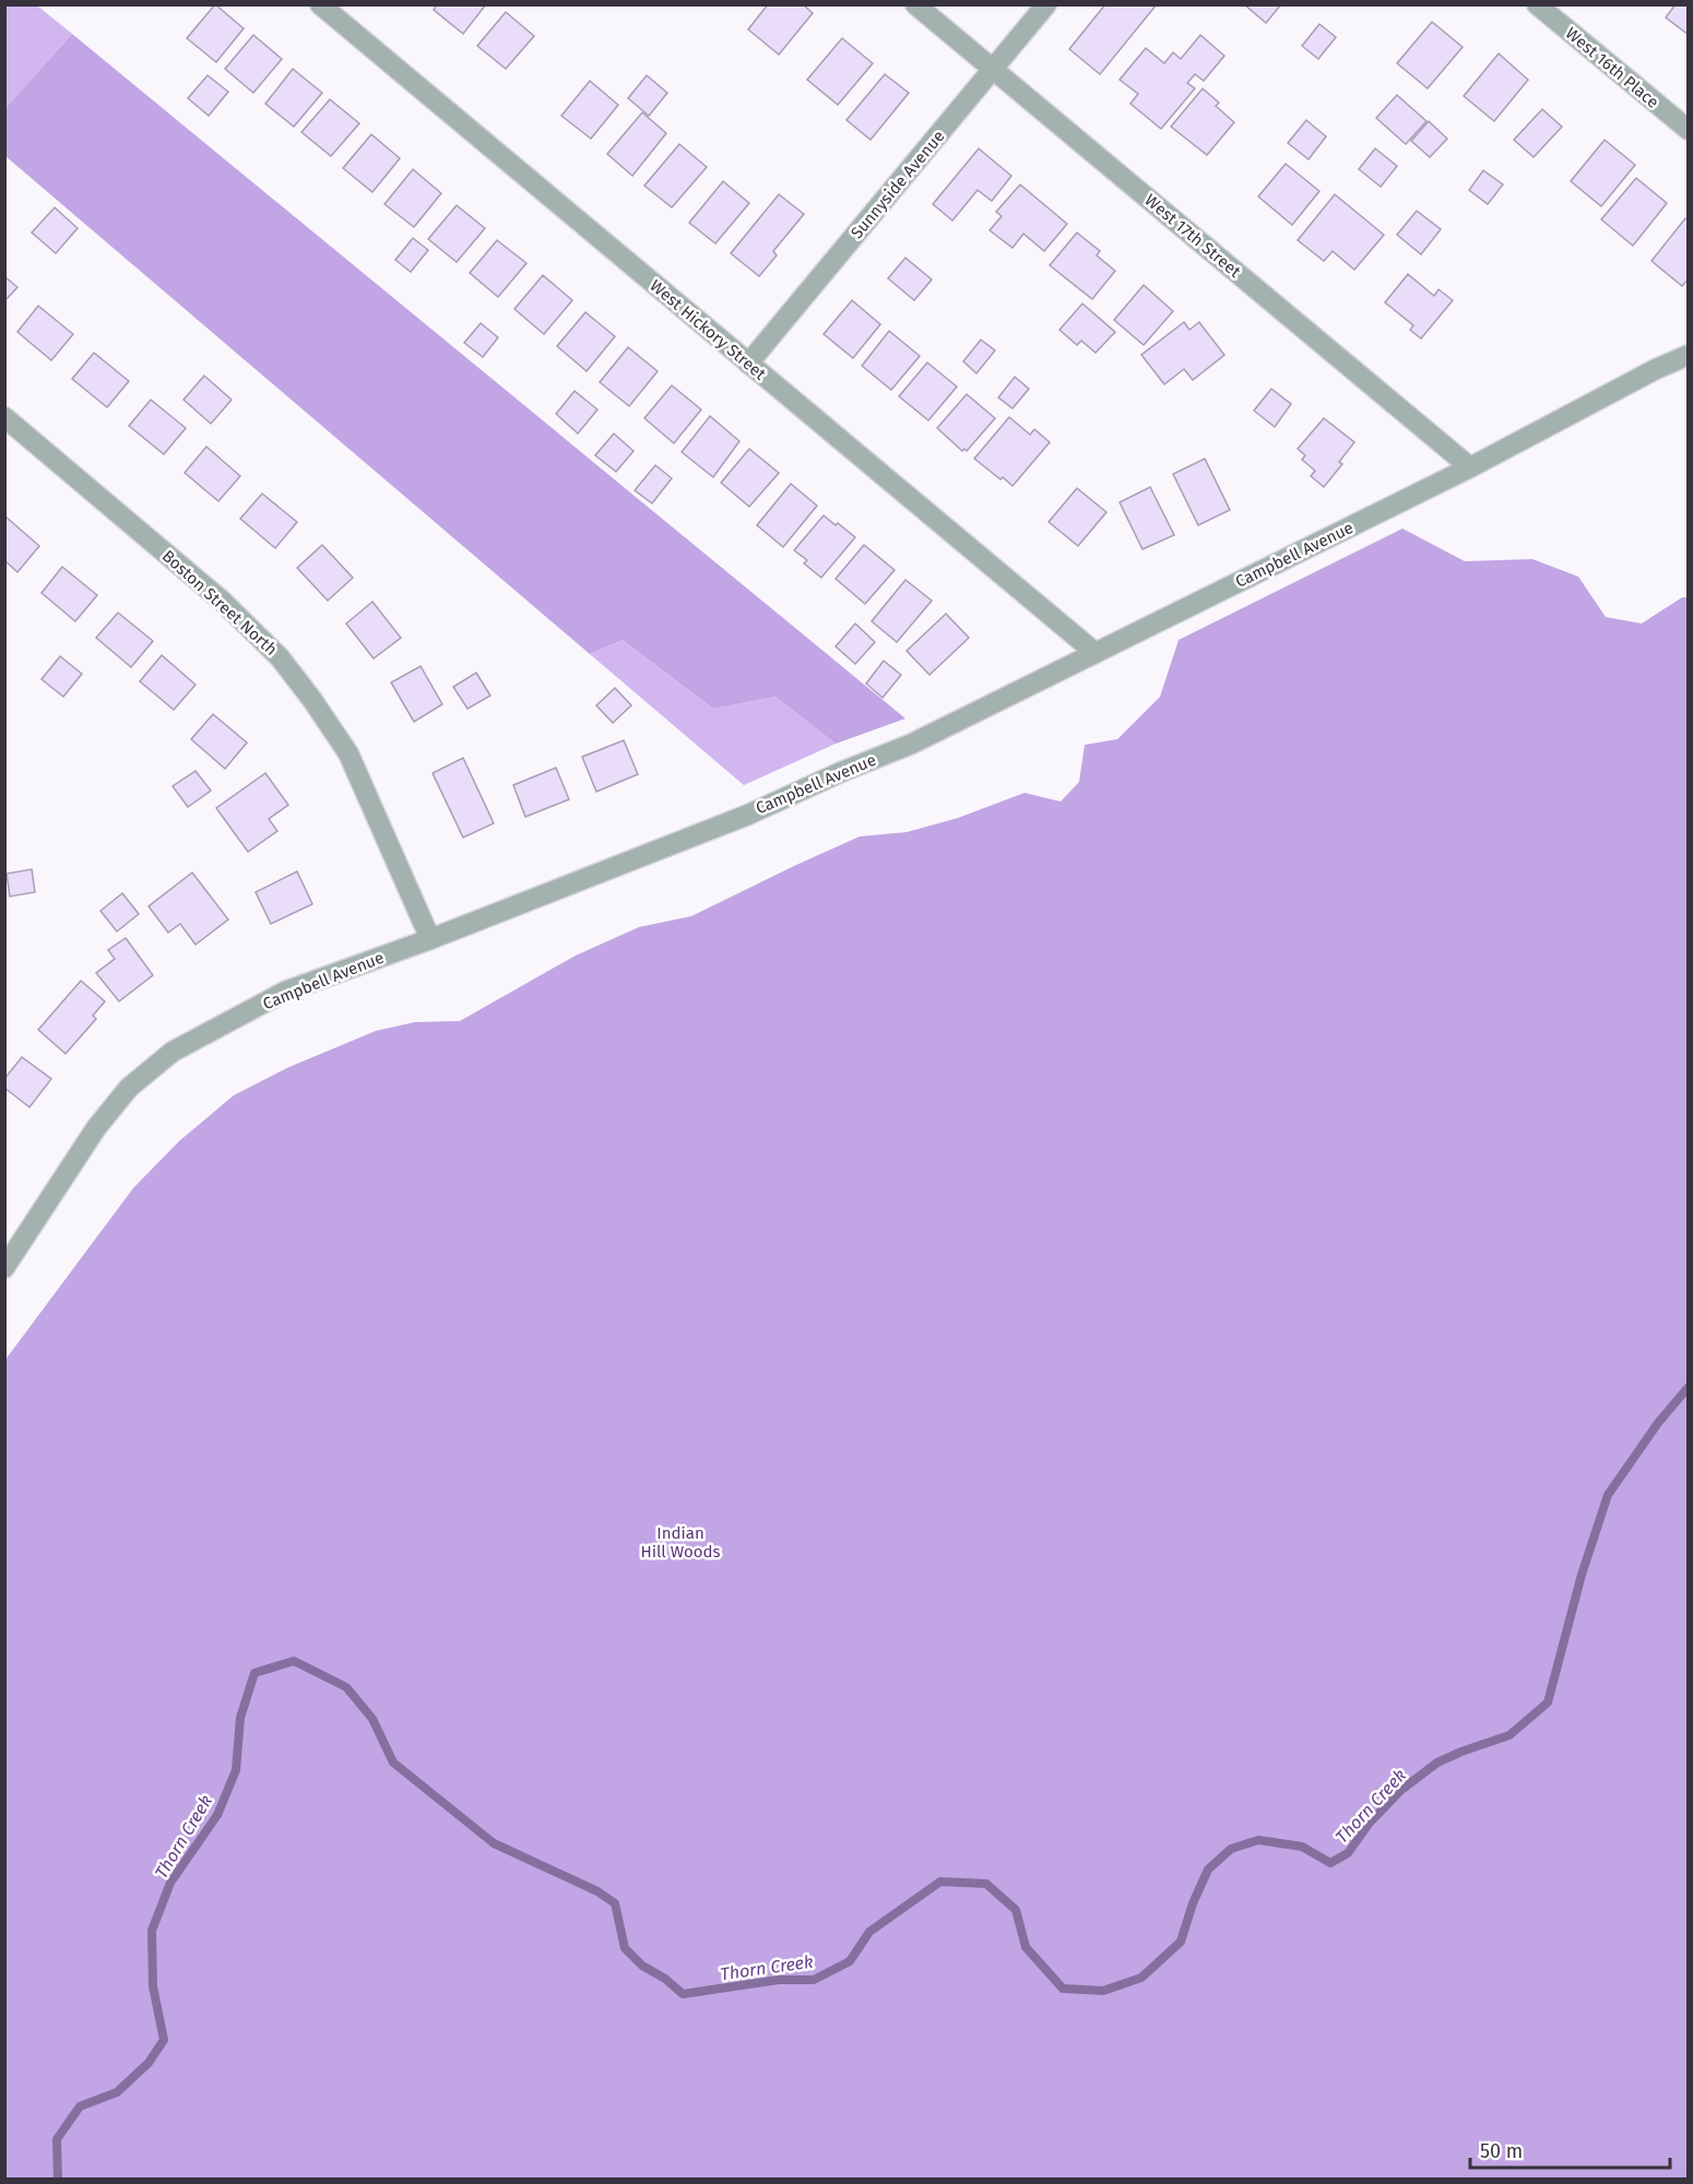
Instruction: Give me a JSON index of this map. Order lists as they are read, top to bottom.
{
  "streets": {
    "street": [
      "West 16th Place",
      "Sunnyside Avenue",
      "West 17th Street",
      "West Hickory Street",
      "Campbell Avenue",
      "Boston Street North"
    ]
  },
  "crossings": [
    ["Sunnyside Avenue", "West 17th Street"],
    ["Sunnyside Avenue", "West Hickory Street"],
    ["West 17th Street", "Campbell Avenue"],
    ["West Hickory Street", "Campbell Avenue"],
    ["Campbell Avenue", "Boston Street North"]
  ],
  "water": ["Thorn Creek"],
  "parks": ["Indian Hill Woods"],
  "scale_bar": "50 m"
}
